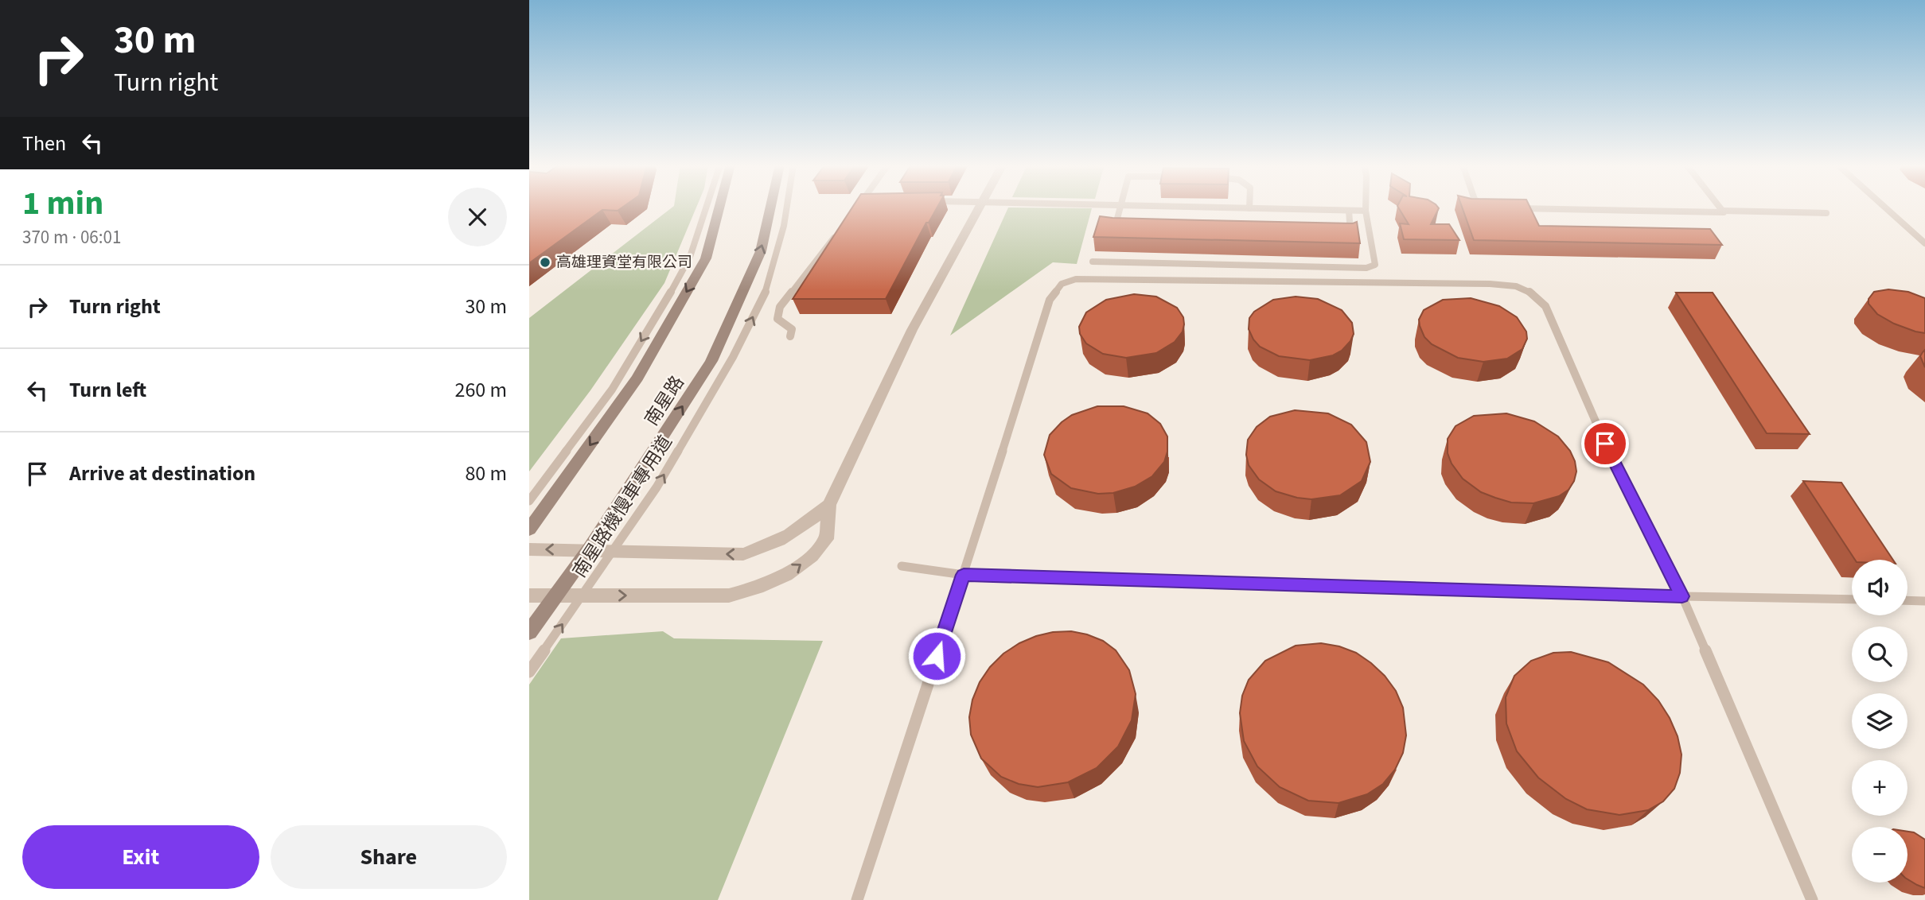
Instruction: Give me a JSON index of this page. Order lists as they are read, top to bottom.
{
  "streets": {
    "street": ["南星路"],
    "lane": ["南星路機慢車專用道"]
  },
  "one_way": ["南星路機慢車專用道"],
  "places": ["高雄理資堂有限公司"],
  "page": {
    "turn": ["30 m", "Turn right"],
    "then": "Then",
    "heading": ["1 min", "370 m · 06:01"],
    "list": [
      {
        "name": "Turn right",
        "value": "30 m"
      },
      {
        "name": "Turn left",
        "value": "260 m"
      },
      {
        "name": "Arrive at destination",
        "value": "80 m"
      }
    ],
    "map_buttons": ["+", "−"],
    "buttons": ["Exit", "Share"]
  }
}
